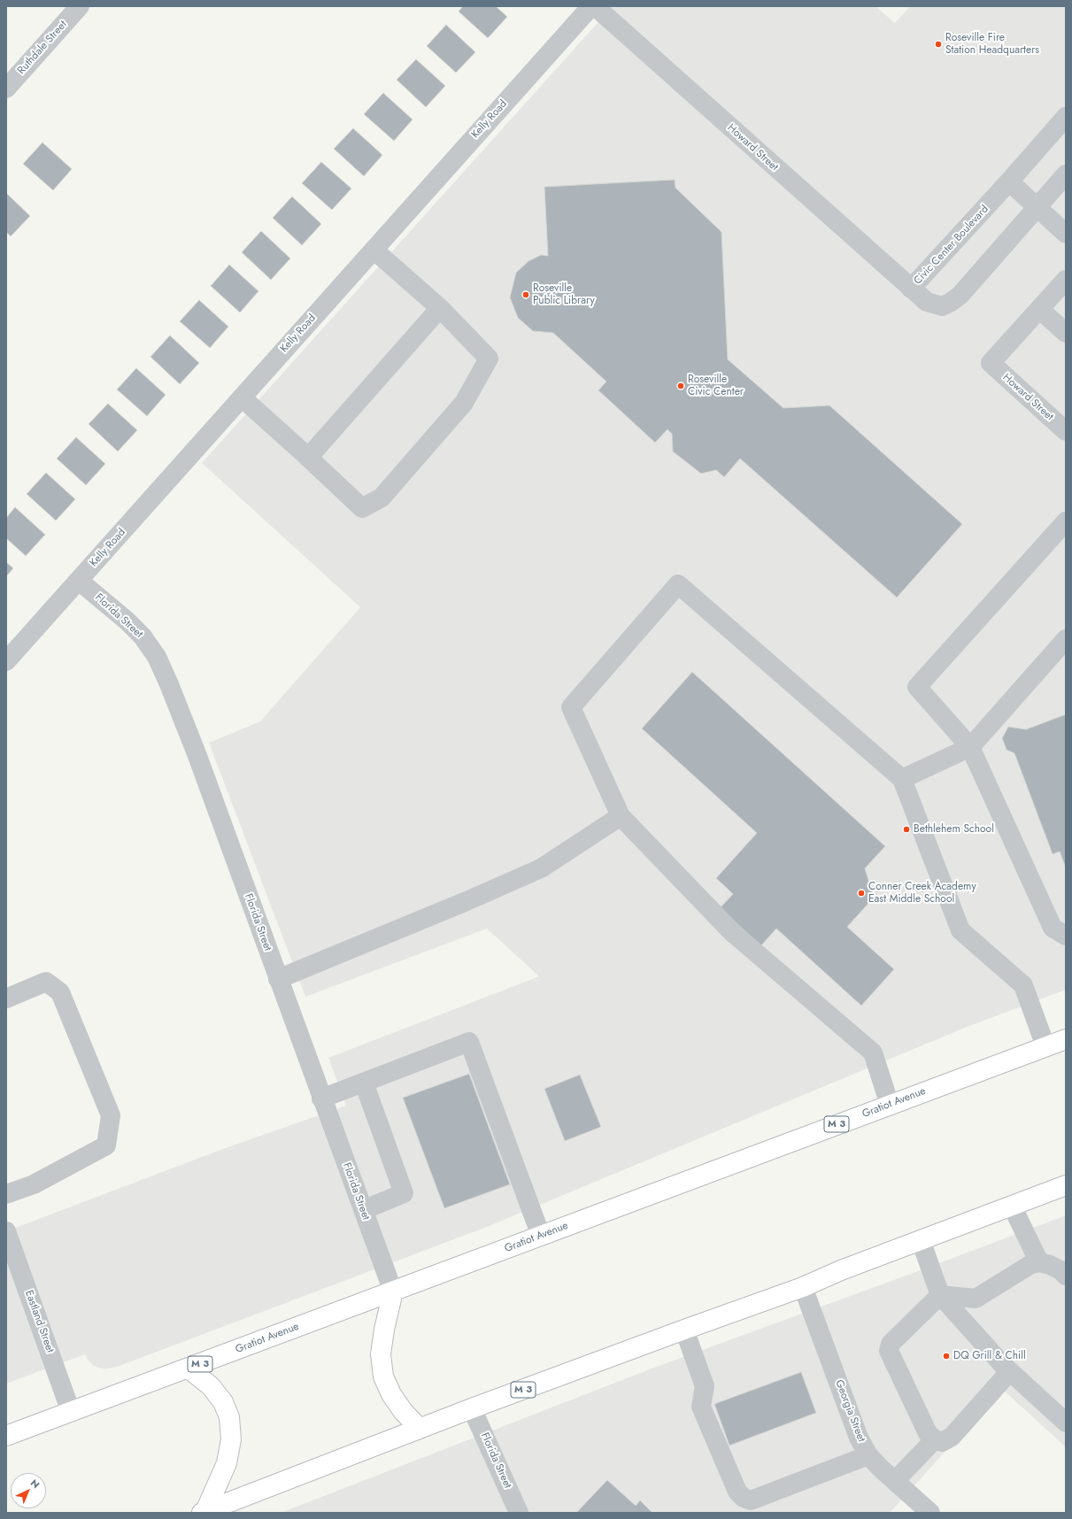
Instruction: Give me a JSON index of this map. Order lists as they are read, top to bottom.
{
  "streets": {
    "main road": ["Gratiot Avenue", "M 3"],
    "street": [
      "Ruthdale Street",
      "Kelly Road",
      "Howard Street",
      "Civic Center Boulevard",
      "Florida Street",
      "Eastland Street",
      "Georgia Street"
    ]
  },
  "crossings": [
    ["Kelly Road", "Florida Street"],
    ["Howard Street", "Civic Center Boulevard"],
    ["Florida Street", "Gratiot Avenue"],
    ["Florida Street", "M 3"],
    ["Gratiot Avenue", "Eastland Street"],
    ["M 3", "Georgia Street"]
  ],
  "places": [
    "Roseville Fire Station Headquarters",
    "Roseville Public Library",
    "Roseville Civic Center",
    "Bethlehem School",
    "Conner Creek Academy East Middle School",
    "DQ Grill & Chill"
  ],
  "north": "top right"
}
